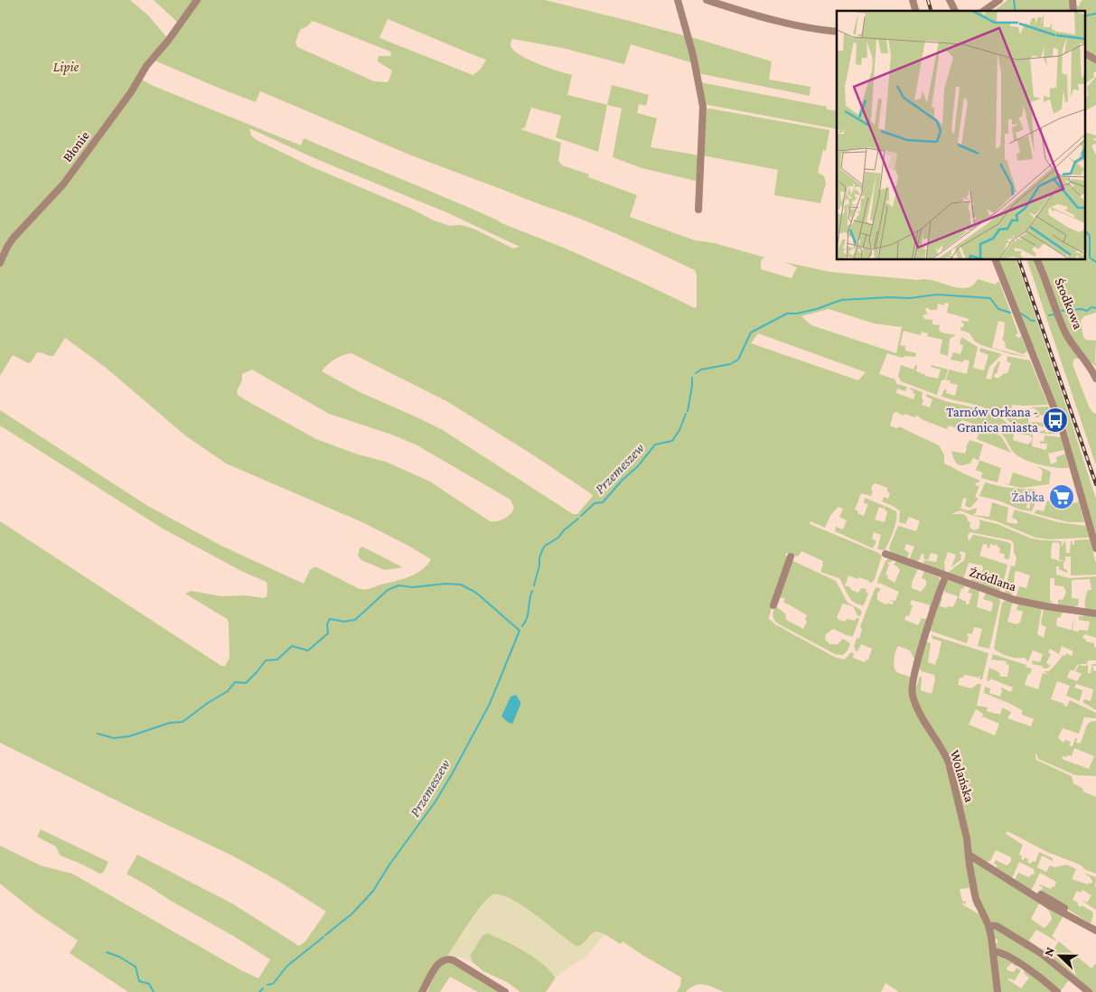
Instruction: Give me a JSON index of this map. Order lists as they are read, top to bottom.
{
  "streets": {
    "street": [
      "Błonie",
      "Środkowa",
      "Źródlana",
      "Wolańska"
    ]
  },
  "crossings": [
    ["Źródlana", "Wolańska"]
  ],
  "water": ["Przemeszew"],
  "parks": ["Lipie"],
  "places": {
    "bus stop": ["Tarnów Orkana - Granica miasta"],
    "supermarket": ["Żabka"]
  },
  "north": "left"
}
